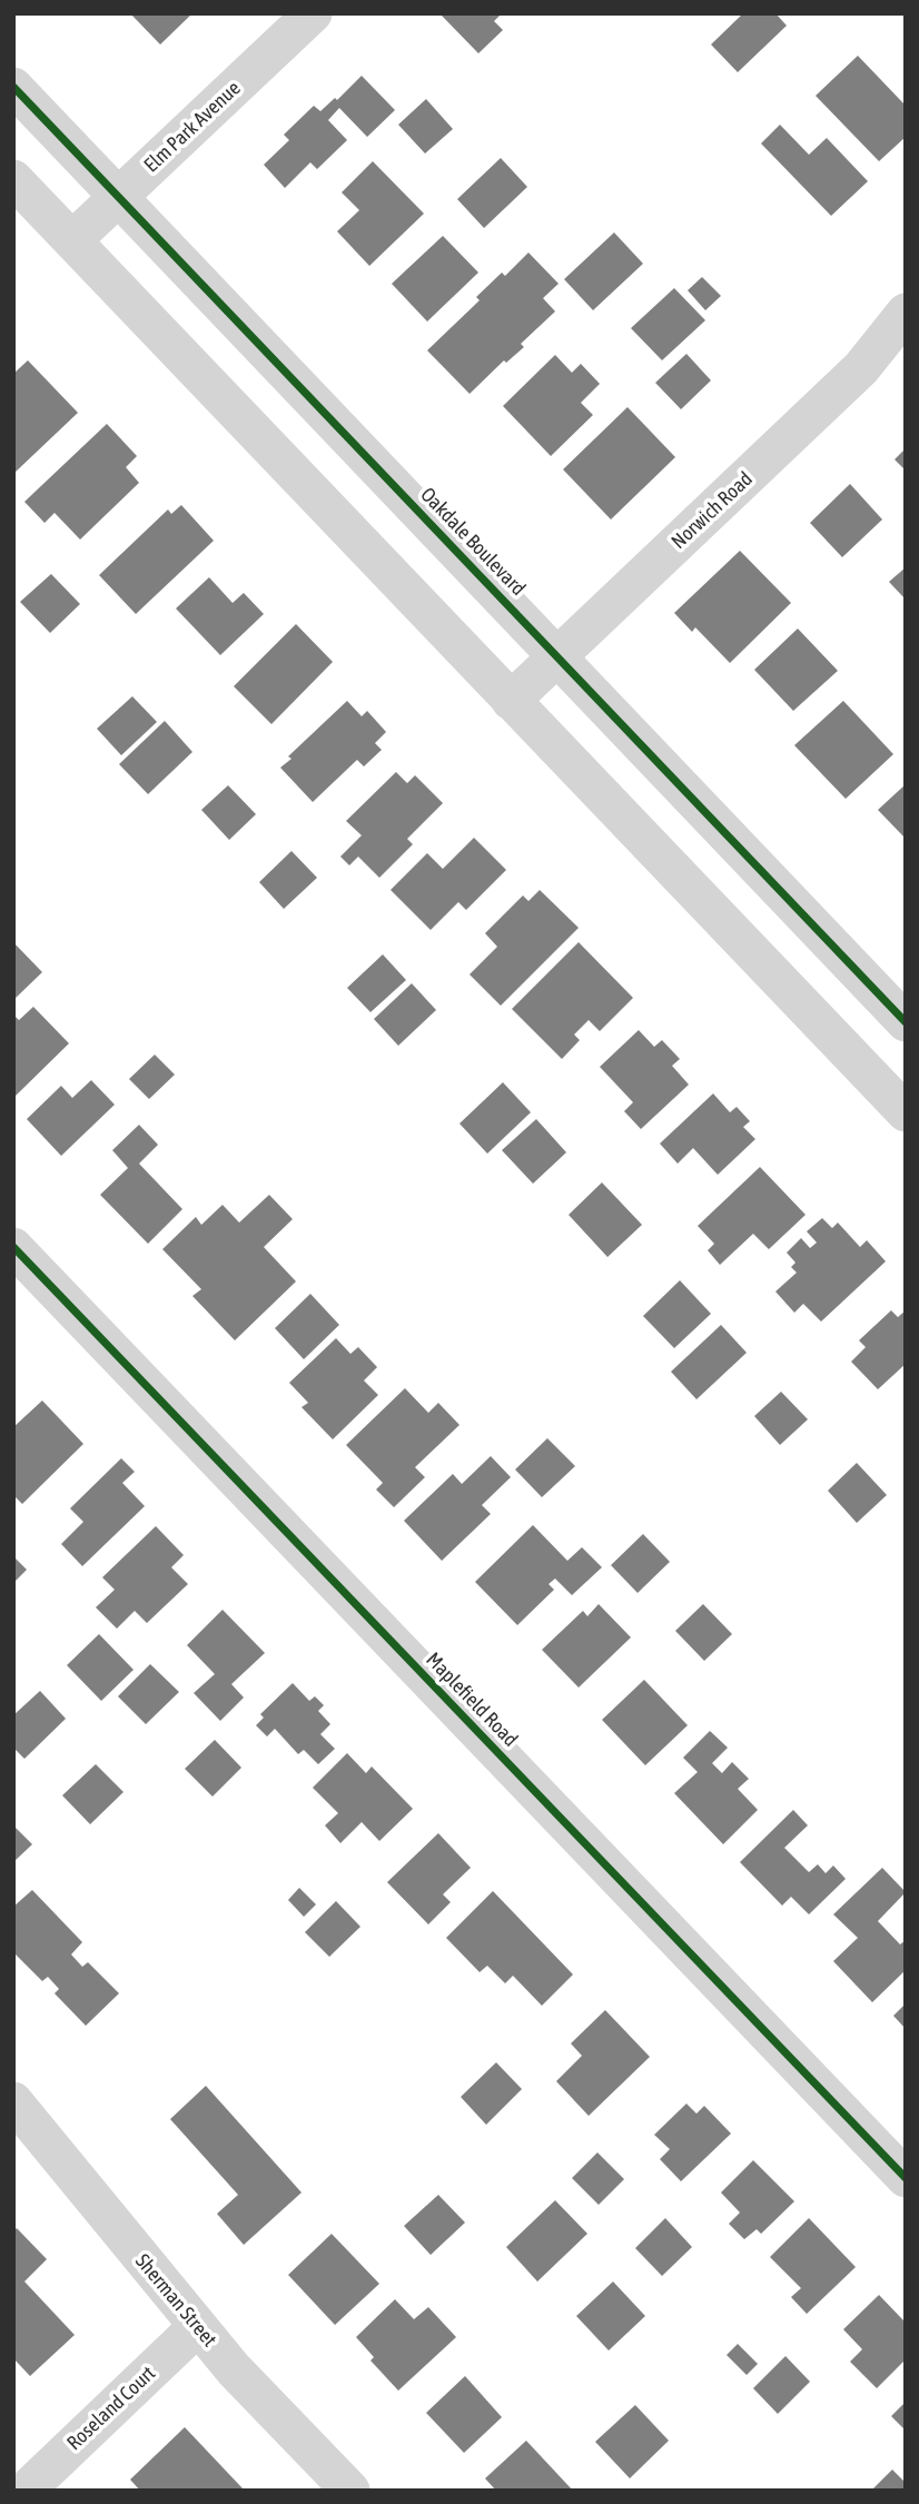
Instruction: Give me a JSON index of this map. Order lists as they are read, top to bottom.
{
  "streets": {
    "street": [
      "Elm Park Avenue",
      "Norwich Road",
      "Oakdale Boulevard",
      "Maplefield Road",
      "Sherman Street",
      "Roseland Court"
    ]
  },
  "crossings": [
    ["Elm Park Avenue", "Oakdale Boulevard"],
    ["Norwich Road", "Oakdale Boulevard"],
    ["Sherman Street", "Roseland Court"]
  ]
}
